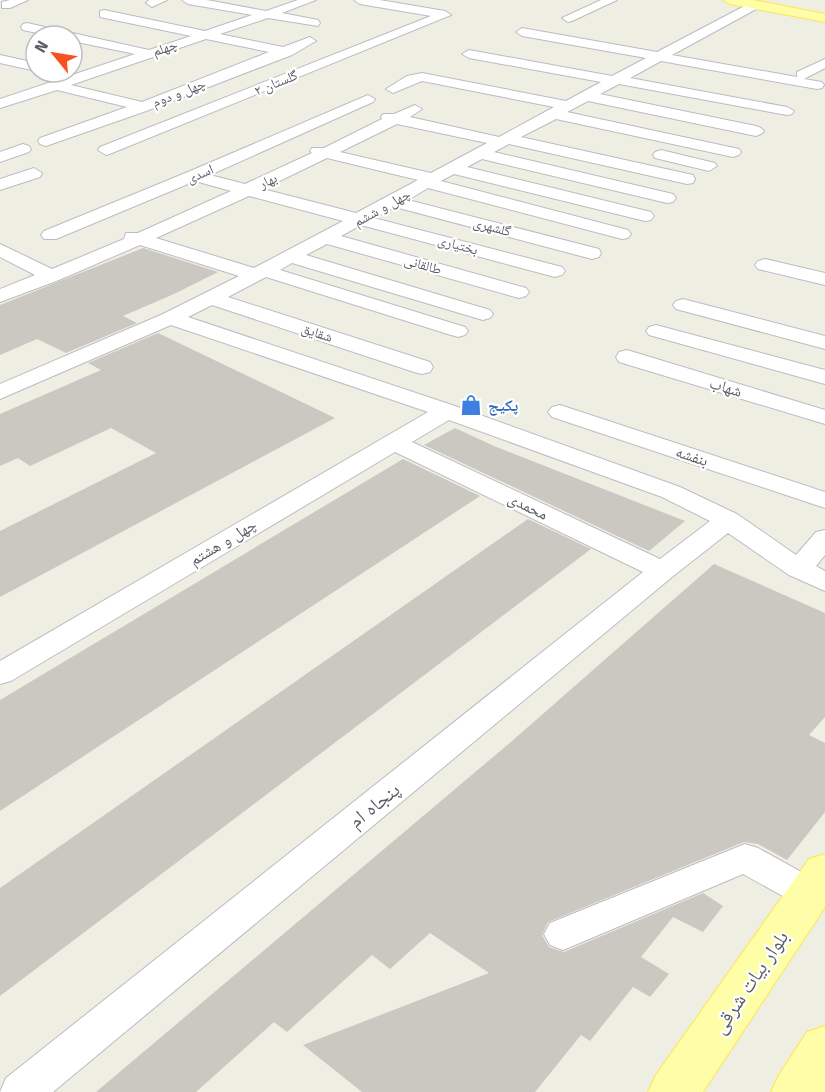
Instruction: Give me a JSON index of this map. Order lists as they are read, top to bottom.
{
  "streets": {
    "main road": ["بلوار بیات شرقی"],
    "street": [
      "چهلم",
      "گلستان ۲",
      "چهل و دوم",
      "اسدی",
      "بهار",
      "چهل و ششم",
      "گلشهری",
      "بختیاری",
      "طالقانی",
      "شقایق",
      "شهاب",
      "بنفشه",
      "محمدی",
      "چهل و هشتم",
      "پنجاه ام"
    ]
  },
  "crossings": [
    ["اسدی", "بختیاری"],
    ["بهار", "بختیاری"],
    ["چهل و ششم", "گلشهری"],
    ["چهل و ششم", "بختیاری"],
    ["چهل و ششم", "طالقانی"],
    ["چهل و ششم", "شقایق"],
    ["محمدی", "چهل و هشتم"],
    ["محمدی", "پنجاه ام"]
  ],
  "places": {
    "shop": ["پکیج"]
  },
  "north": "top left"
}
